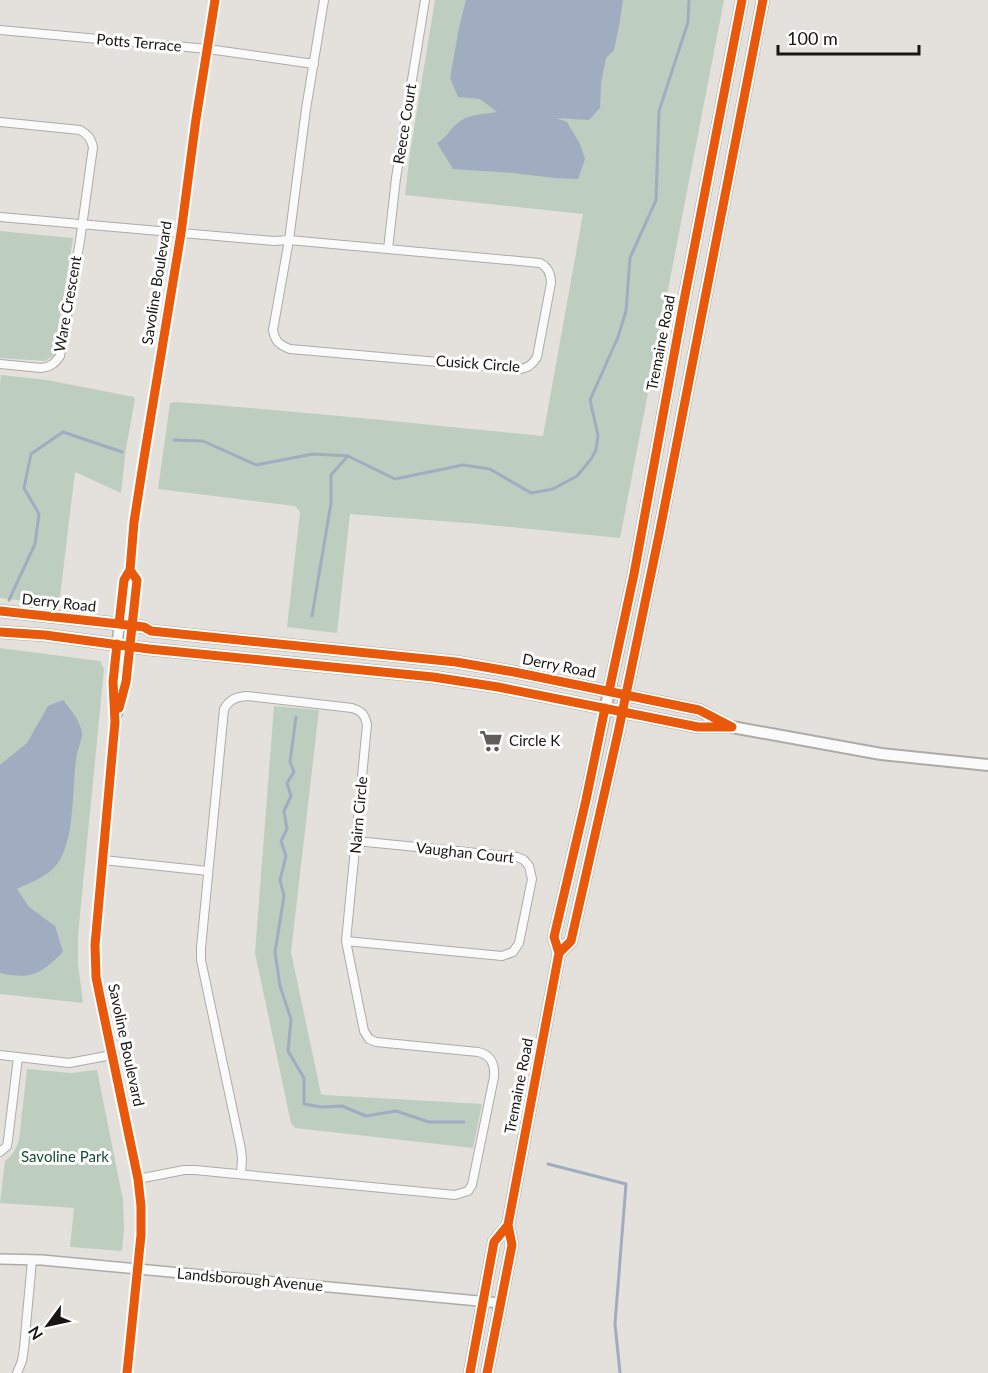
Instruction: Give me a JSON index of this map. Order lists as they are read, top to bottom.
{
  "streets": {
    "main road": ["Tremaine Road", "Derry Road"],
    "street": [
      "Potts Terrace",
      "Reece Court",
      "Savoline Boulevard",
      "Ware Crescent",
      "Cusick Circle",
      "Nairn Circle",
      "Vaughan Court",
      "Landsborough Avenue"
    ]
  },
  "crossings": [
    ["Potts Terrace", "Savoline Boulevard"],
    ["Reece Court", "Cusick Circle"],
    ["Savoline Boulevard", "Cusick Circle"],
    ["Savoline Boulevard", "Derry Road"],
    ["Savoline Boulevard", "Nairn Circle"],
    ["Savoline Boulevard", "Landsborough Avenue"],
    ["Ware Crescent", "Cusick Circle"],
    ["Tremaine Road", "Derry Road"],
    ["Tremaine Road", "Landsborough Avenue"],
    ["Nairn Circle", "Vaughan Court"]
  ],
  "parks": ["Savoline Park"],
  "places": {
    "supermarket": ["Circle K"]
  },
  "scale_bar": "100 m",
  "north": "bottom left"
}
